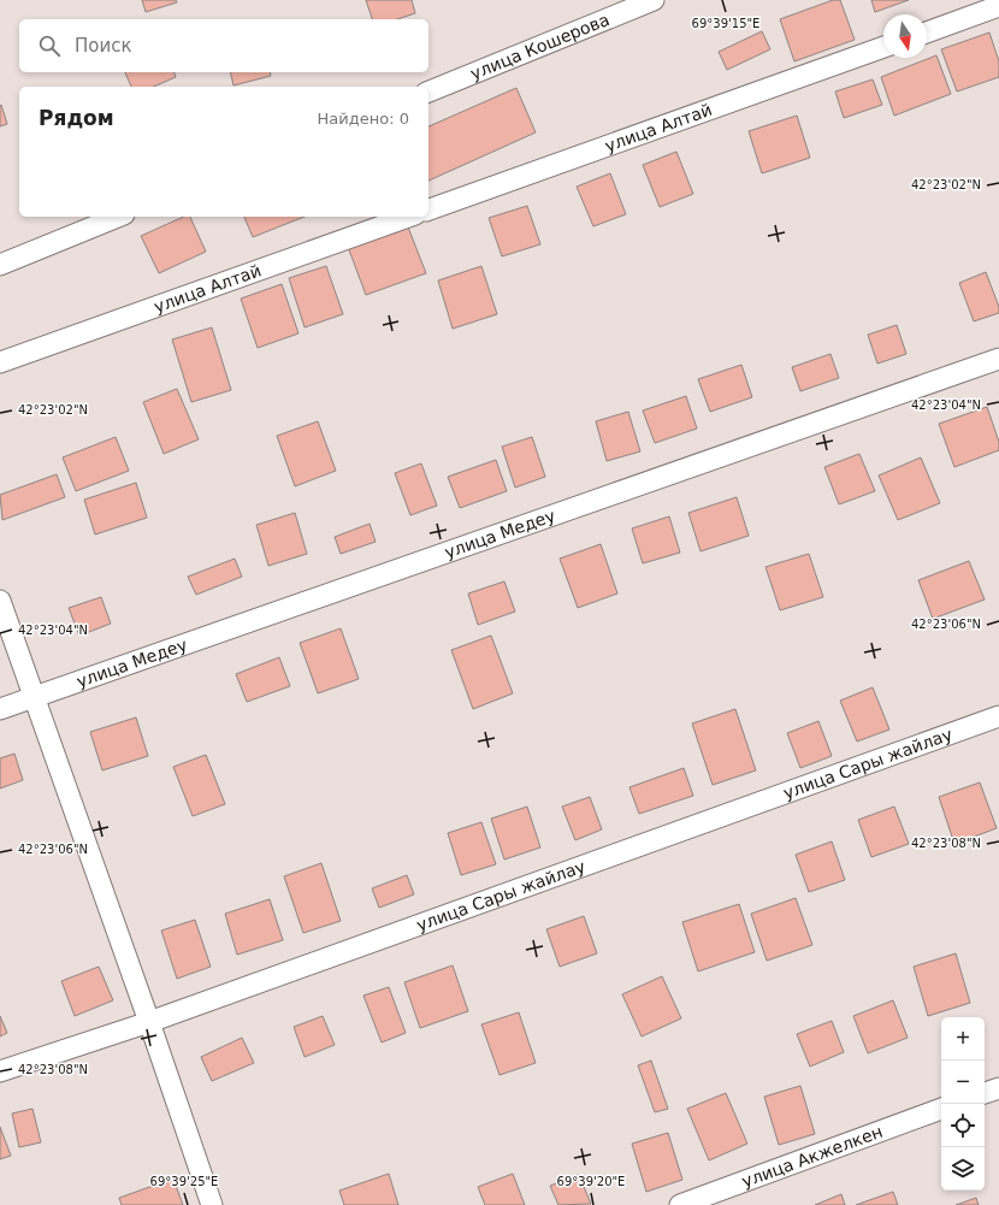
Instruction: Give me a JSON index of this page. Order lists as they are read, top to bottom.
{
  "streets": {
    "street": [
      "улица Кошерова",
      "улица Алтай",
      "улица Медеу",
      "улица Сары жайлау",
      "улица Акжелкен"
    ]
  },
  "north": "bottom",
  "page": {
    "search": "Поиск",
    "heading": ["Рядом", "Найдено: 0"],
    "map_buttons": ["+", "−"]
  },
  "coordinates": [
    "69°39'15\"E",
    "42°23'02\"N",
    "42°23'04\"N",
    "42°23'06\"N",
    "42°23'08\"N",
    "69°39'25\"E",
    "69°39'20\"E"
  ]
}
